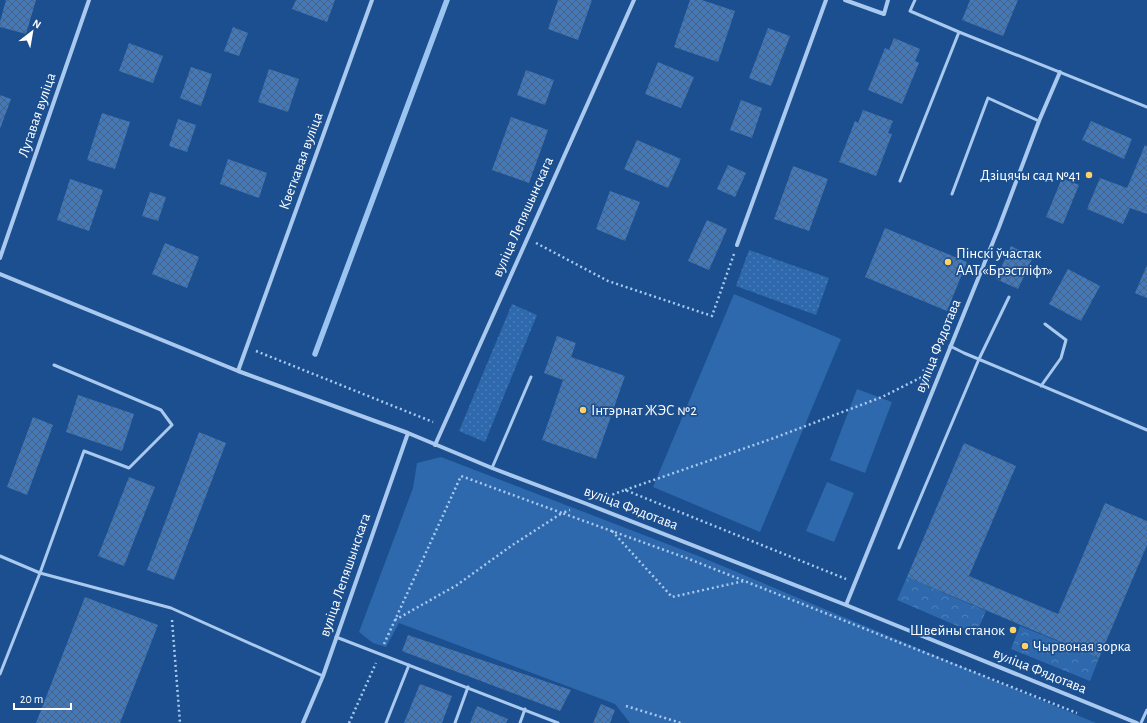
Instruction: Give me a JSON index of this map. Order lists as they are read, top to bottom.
{
  "streets": {
    "street": [
      "Лугавая вуліца",
      "Кветкавая вуліца",
      "вуліца Лепяшынскага",
      "вуліца Фядотава"
    ]
  },
  "crossings": [
    ["Кветкавая вуліца", "вуліца Фядотава"],
    ["вуліца Лепяшынскага", "вуліца Фядотава"]
  ],
  "places": [
    "Дзіцячы сад №41",
    "Пінскі ўчастак ААТ «Брэстліфт»",
    "Інтэрнат ЖЭС №2",
    "Швейны станок",
    "Чырвоная зорка"
  ],
  "scale_bar": "20 m",
  "north": "top right"
}
